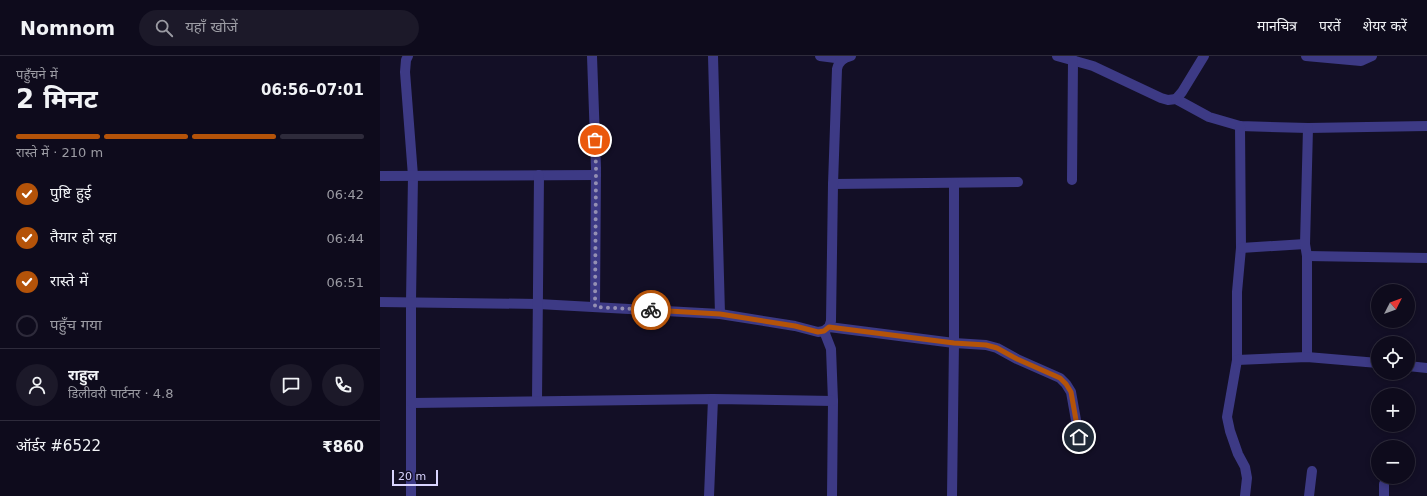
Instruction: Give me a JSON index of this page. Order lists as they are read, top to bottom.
{
  "scale_bar": "20 m",
  "north": "top right",
  "page": {
    "header": "Nomnom",
    "search": "यहाँ खोजें",
    "nav": ["मानचित्र", "परतें", "शेयर करें"],
    "heading": ["2 मिनट", "पहुँचने में", "06:56–07:01"],
    "panel": [
      "राहुल",
      "डिलीवरी पार्टनर · 4.8",
      "ऑर्डर #6522",
      "₹860"
    ],
    "bar": "रास्ते में · 210 m",
    "list": [
      ["पुष्टि हुई", "06:42"],
      ["तैयार हो रहा", "06:44"],
      ["रास्ते में", "06:51"],
      "पहुँच गया"
    ],
    "map_buttons": ["+", "−"],
    "scale": "20 m"
  }
}
